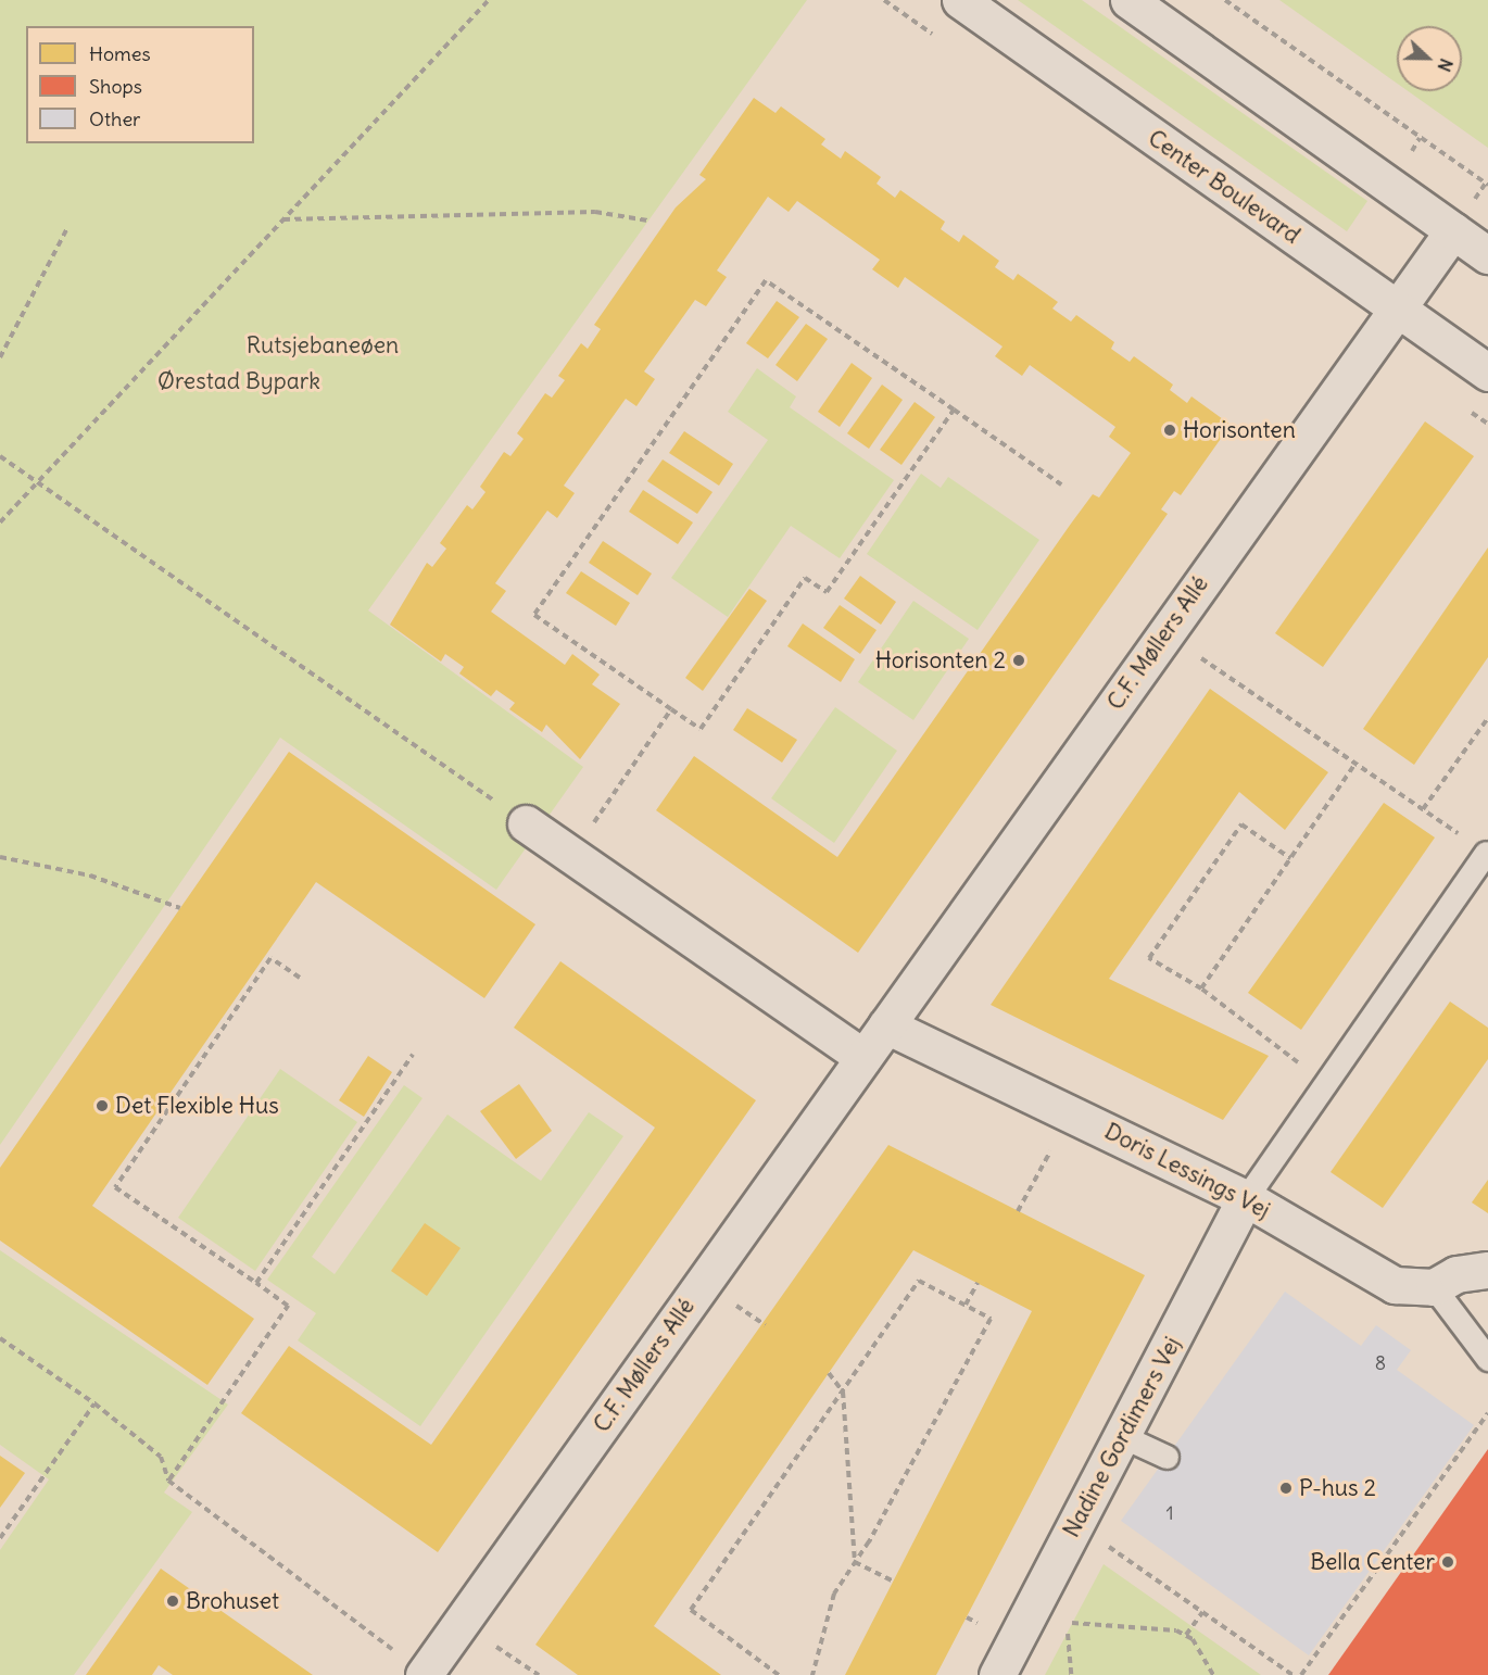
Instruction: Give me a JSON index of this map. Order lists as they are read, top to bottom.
{
  "streets": {
    "street": [
      "Center Boulevard",
      "C.F. Møllers Allé",
      "Doris Lessings Vej",
      "Nadine Gordimers Vej"
    ]
  },
  "crossings": [
    ["Center Boulevard", "C.F. Møllers Allé"],
    ["C.F. Møllers Allé", "Doris Lessings Vej"],
    ["Doris Lessings Vej", "Nadine Gordimers Vej"]
  ],
  "parks": ["Rutsjebaneøen", "Ørestad Bypark"],
  "places": [
    "Horisonten",
    "Horisonten 2",
    "Det Flexible Hus",
    "P-hus 2",
    "Bella Center",
    "Brohuset"
  ],
  "house_numbers": ["8", "1"],
  "legend": ["Homes", "Shops", "Other"],
  "north": "right"
}
